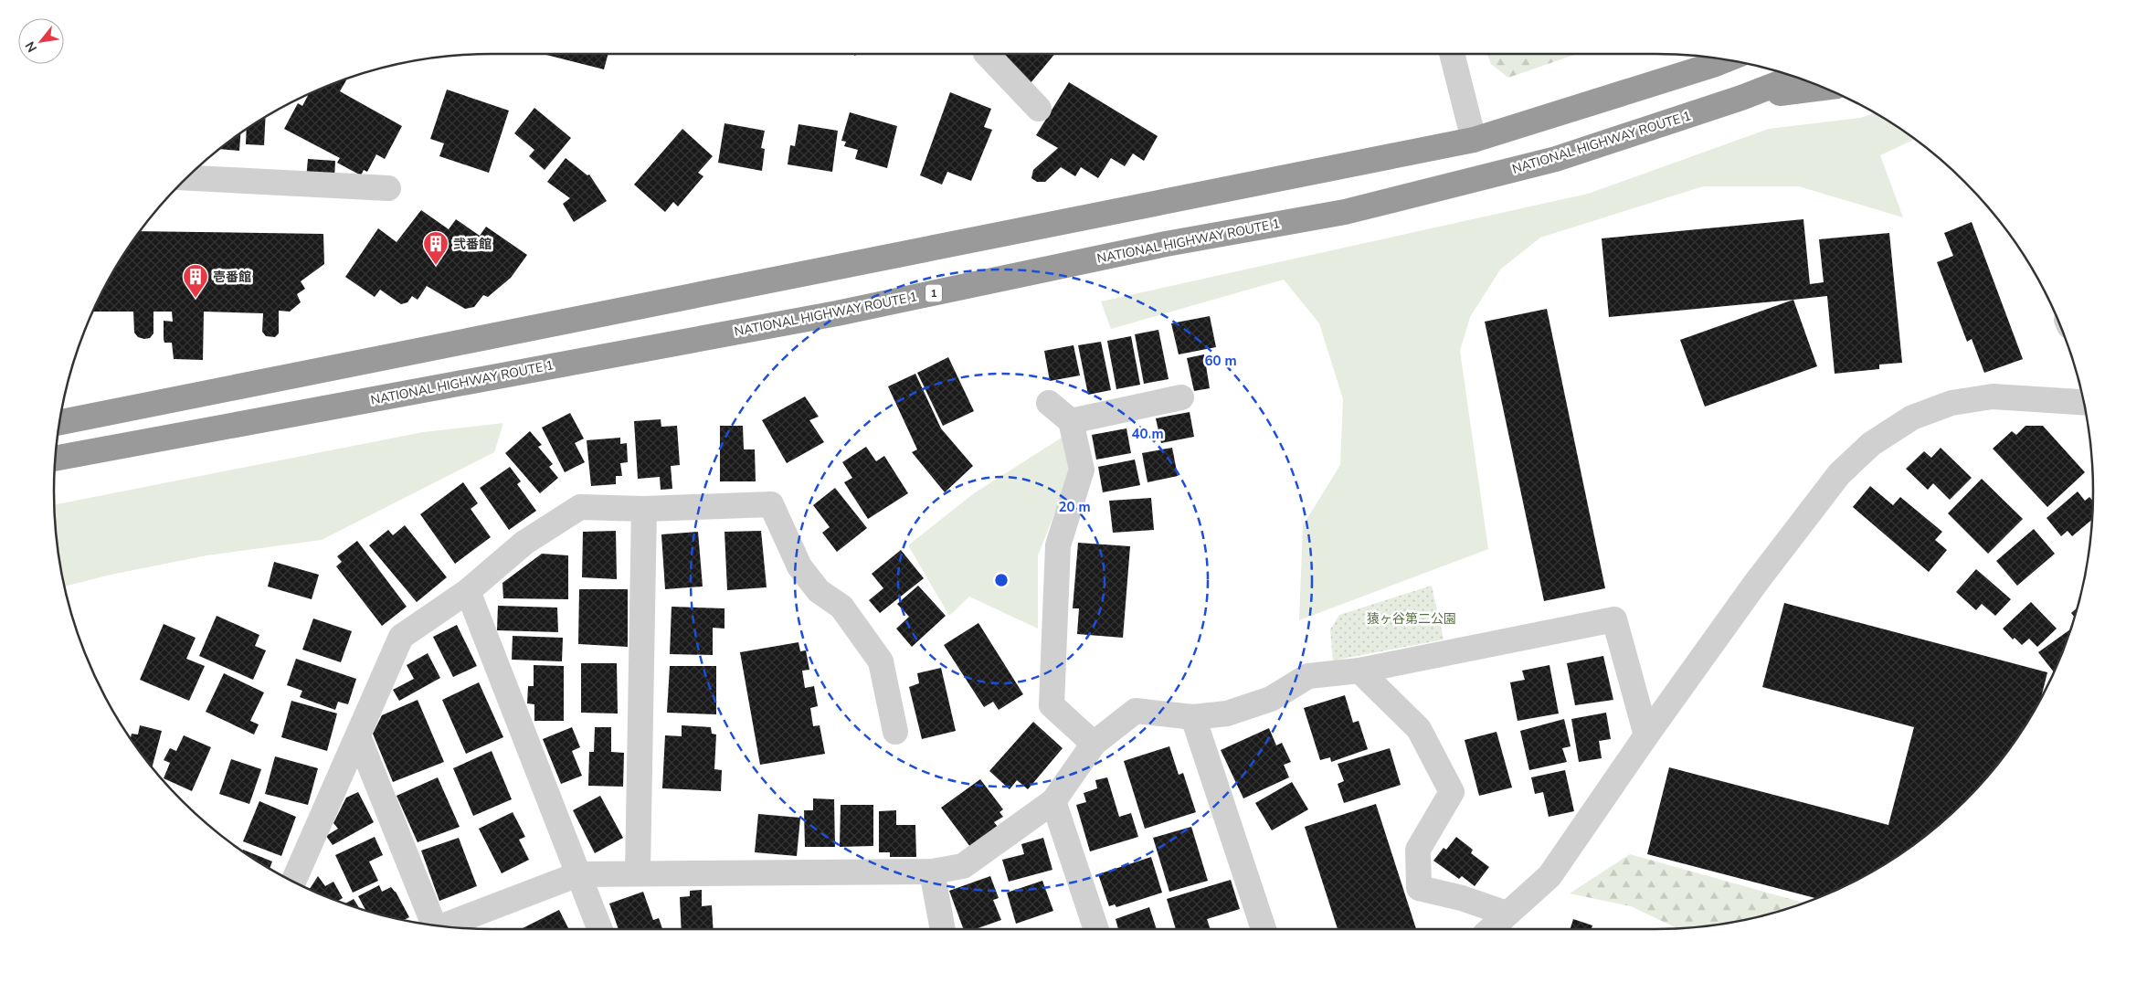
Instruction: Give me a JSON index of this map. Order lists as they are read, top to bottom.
{
  "streets": {
    "highway": ["NATIONAL HIGHWAY ROUTE 1", "1"]
  },
  "parks": ["猿ヶ谷第二公園"],
  "places": {
    "building": ["弐番館", "壱番館"]
  },
  "north": "bottom left",
  "rings": ["60 m", "40 m", "20 m"]
}
